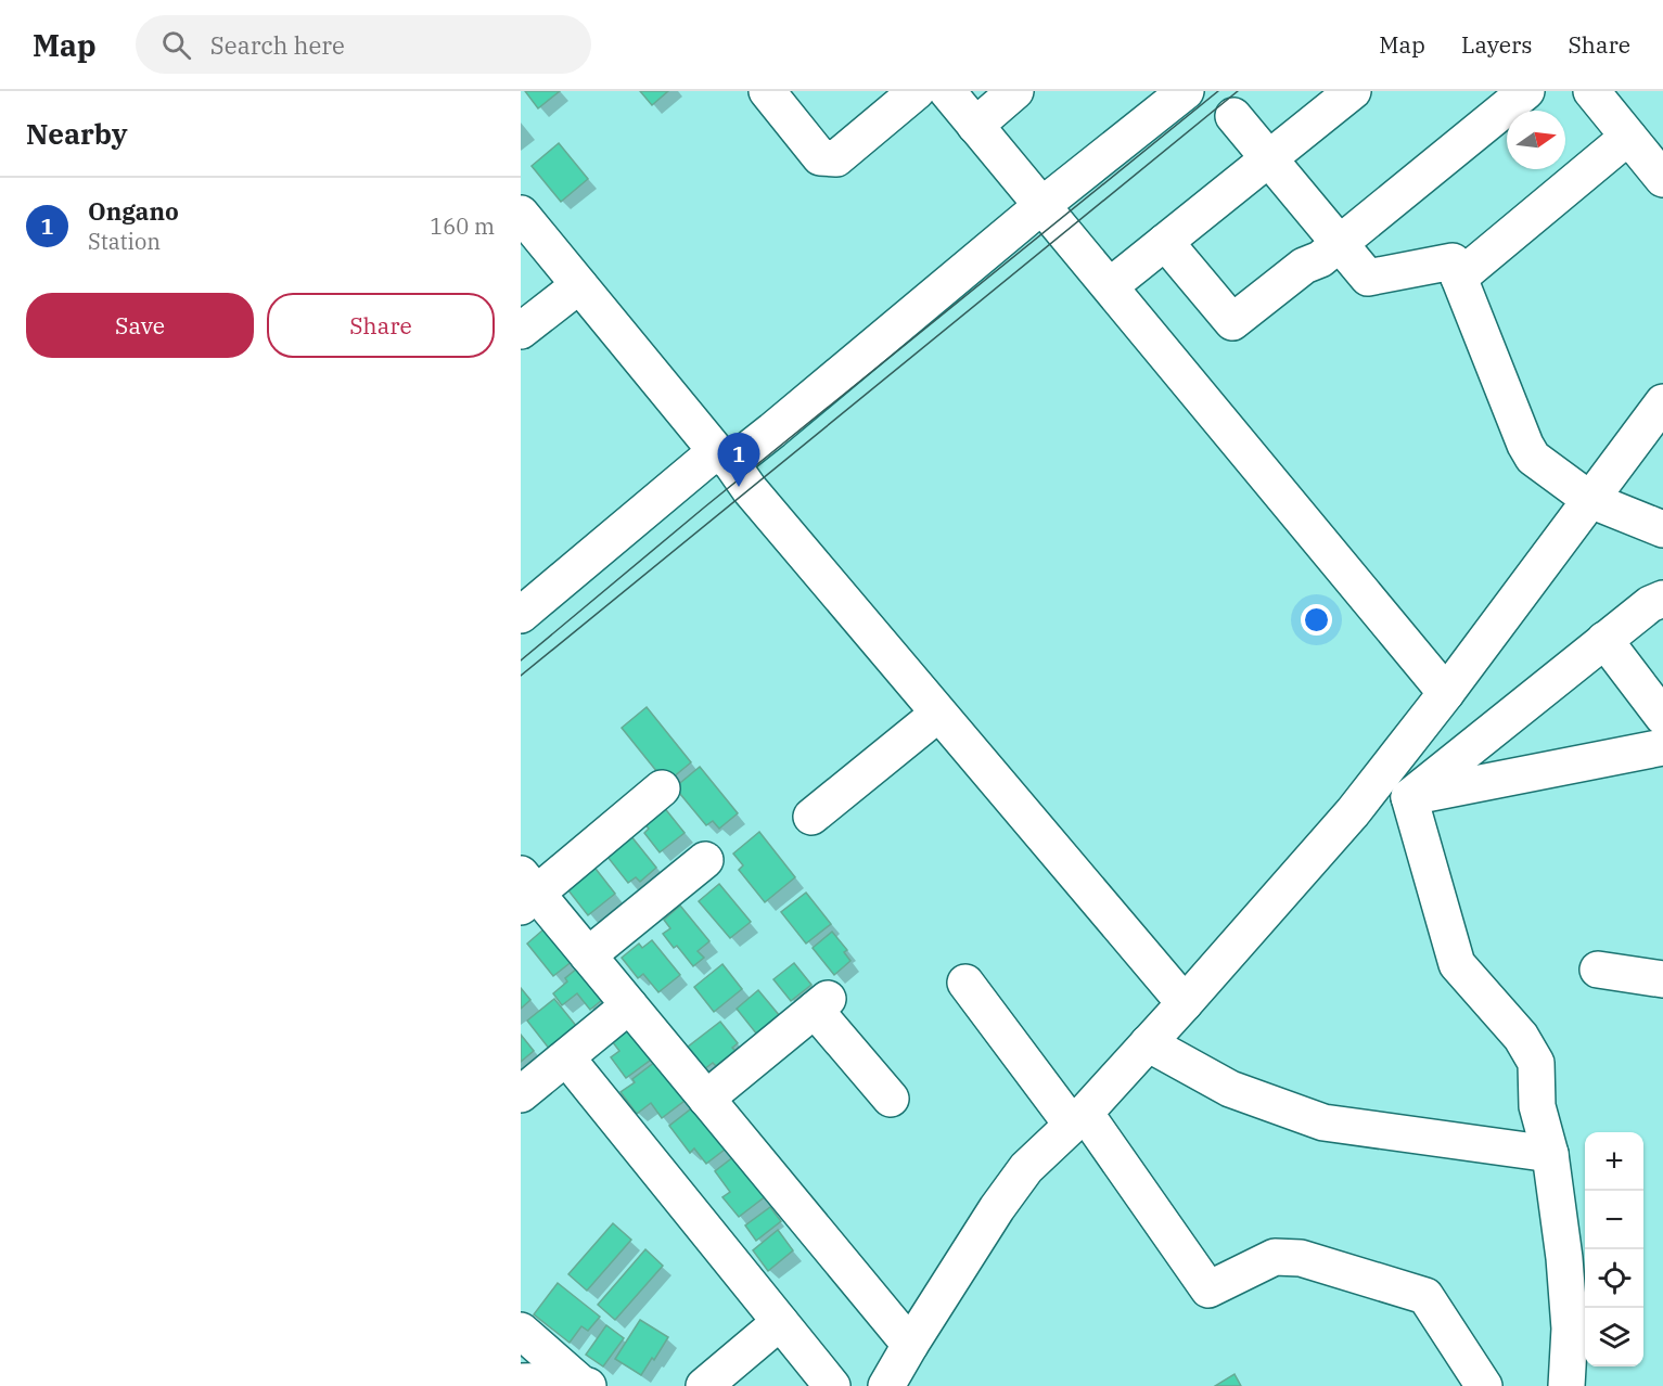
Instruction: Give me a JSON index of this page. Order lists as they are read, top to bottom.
{
  "north": "right",
  "page": {
    "header": "Map",
    "search": "Search here",
    "nav": ["Map", "Layers", "Share"],
    "heading": "Nearby",
    "list": [
      {
        "mark": "1",
        "name": "Ongano",
        "note": "Station",
        "value": "160 m"
      }
    ],
    "buttons": ["Save", "Share"],
    "pins": "1",
    "map_buttons": ["+", "−"]
  }
}
